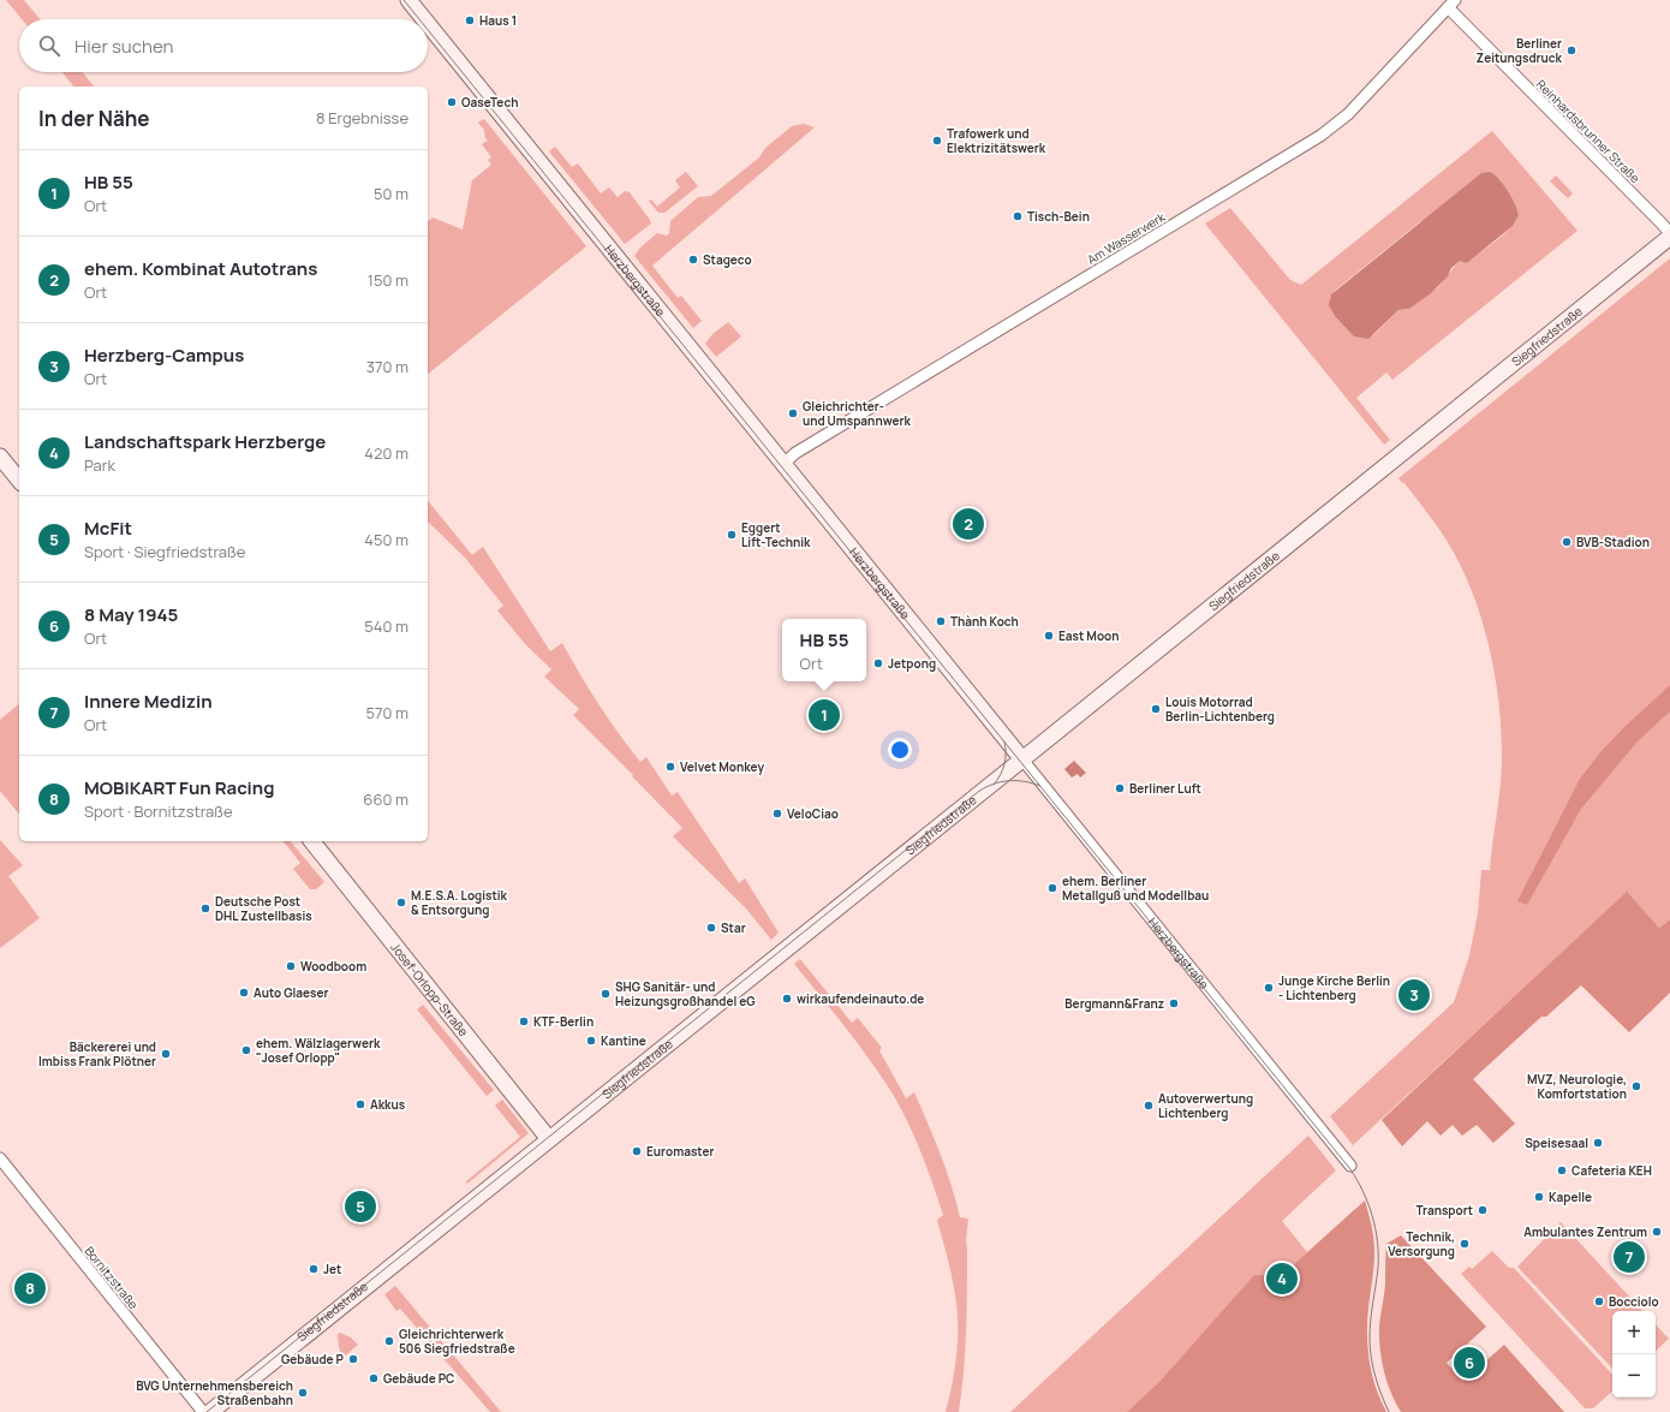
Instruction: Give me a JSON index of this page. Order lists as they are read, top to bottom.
{
  "streets": {
    "street": [
      "Reinhardsbrunner Straße",
      "Am Wasserwerk",
      "Herzbergstraße",
      "Siegfriedstraße",
      "Josef-Orlopp-Straße",
      "Bornitzstraße"
    ]
  },
  "crossings": [
    ["Reinhardsbrunner Straße", "Am Wasserwerk"],
    ["Reinhardsbrunner Straße", "Siegfriedstraße"],
    ["Am Wasserwerk", "Herzbergstraße"],
    ["Herzbergstraße", "Siegfriedstraße"],
    ["Siegfriedstraße", "Josef-Orlopp-Straße"]
  ],
  "places": [
    "Haus 1",
    "Berliner Zeitungsdruck",
    "OaseTech",
    "Trafowerk und Elektrizitätswerk",
    "Tisch-Bein",
    "Stageco",
    "Gleichrichter- und Umspannwerk",
    "Eggert Lift-Technik",
    "BVB-Stadion",
    "Thành Koch",
    "East Moon",
    "Jetpong",
    "Louis Motorrad Berlin-Lichtenberg",
    "Velvet Monkey",
    "Berliner Luft",
    "VeloCiao",
    "ehem. Berliner Metallguß und Modellbau",
    "M.E.S.A. Logistik & Entsorgung",
    "Deutsche Post DHL Zustellbasis",
    "Star",
    "Woodboom",
    "Junge Kirche Berlin - Lichtenberg",
    "Auto Glaeser",
    "SHG Sanitär- und Heizungsgroßhandel eG",
    "wirkaufendeinauto.de",
    "Bergmann&Franz",
    "KTF-Berlin",
    "Kantine",
    "ehem. Wälzlagerwerk \"Josef Orlopp\"",
    "Bäckererei und Imbiss Frank Plötner",
    "MVZ, Neurologie, Komfortstation",
    "Akkus",
    "Autoverwertung Lichtenberg",
    "Speisesaal",
    "Euromaster",
    "Cafeteria KEH",
    "Kapelle",
    "Transport",
    "Ambulantes Zentrum",
    "Technik, Versorgung",
    "Jet",
    "Bocciolo",
    "Gleichrichterwerk 506 Siegfriedstraße",
    "Gebäude P",
    "Gebäude PC",
    "BVG Unternehmensbereich Straßenbahn"
  ],
  "page": {
    "search": "Hier suchen",
    "heading": ["In der Nähe", "8 Ergebnisse"],
    "list": [
      {
        "mark": "1",
        "name": "HB 55",
        "note": "Ort",
        "value": "50 m"
      },
      {
        "mark": "2",
        "name": "ehem. Kombinat Autotrans",
        "note": "Ort",
        "value": "150 m"
      },
      {
        "mark": "3",
        "name": "Herzberg-Campus",
        "note": "Ort",
        "value": "370 m"
      },
      {
        "mark": "4",
        "name": "Landschaftspark Herzberge",
        "note": "Park",
        "value": "420 m"
      },
      {
        "mark": "5",
        "name": "McFit",
        "note": "Sport · Siegfriedstraße",
        "value": "450 m"
      },
      {
        "mark": "6",
        "name": "8 May 1945",
        "note": "Ort",
        "value": "540 m"
      },
      {
        "mark": "7",
        "name": "Innere Medizin",
        "note": "Ort",
        "value": "570 m"
      },
      {
        "mark": "8",
        "name": "MOBIKART Fun Racing",
        "note": "Sport · Bornitzstraße",
        "value": "660 m"
      }
    ],
    "pins": [
      "2",
      "1",
      "3",
      "5",
      "7",
      "4",
      "8",
      "6"
    ],
    "popup": ["HB 55", "Ort"],
    "map_buttons": ["+", "−"]
  }
}
